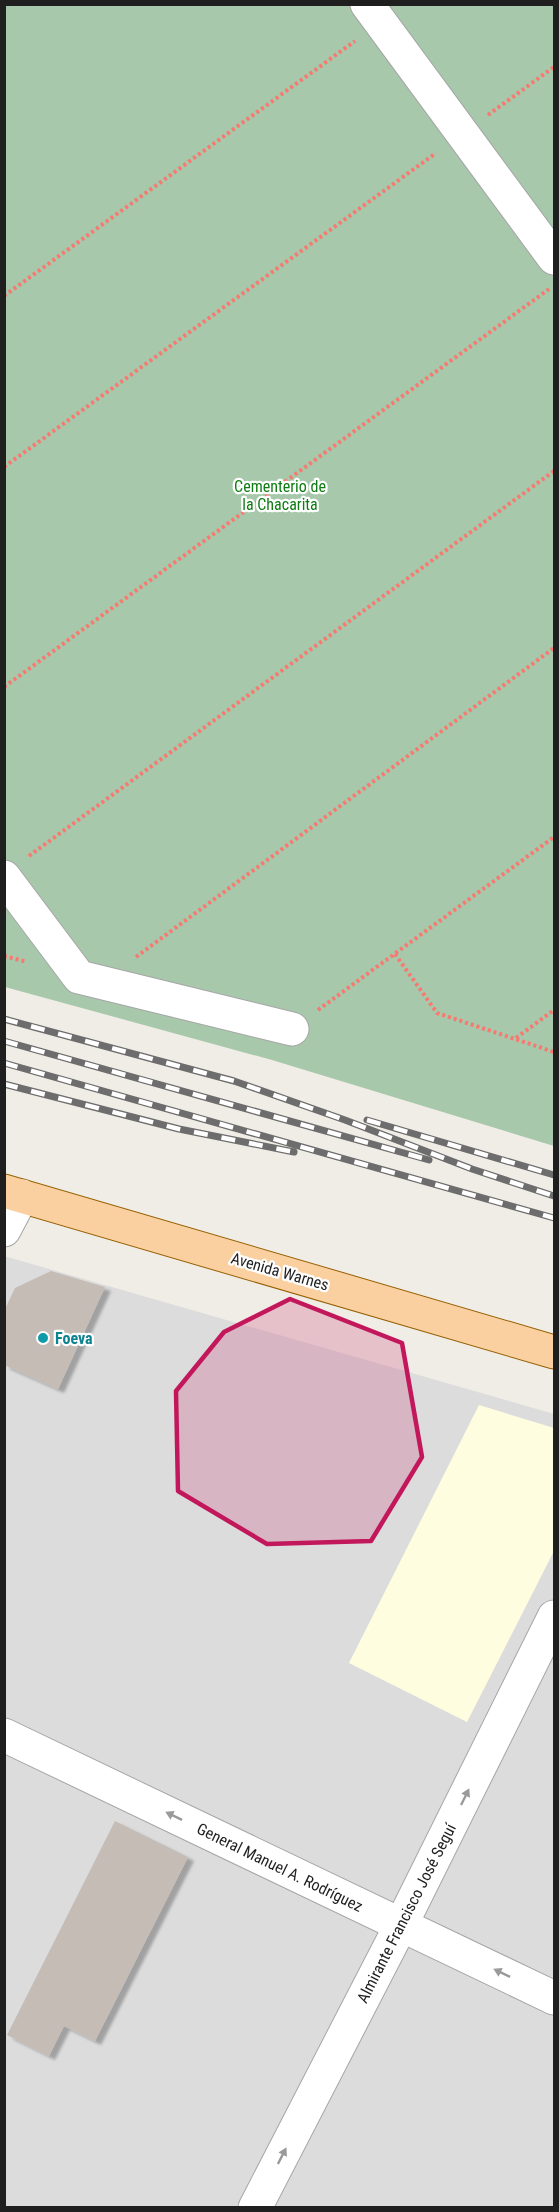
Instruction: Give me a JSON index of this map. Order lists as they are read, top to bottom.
{
  "streets": {
    "main road": ["Avenida Warnes"],
    "street": ["General Manuel A. Rodríguez", "Almirante Francisco José Seguí"]
  },
  "crossings": [
    ["General Manuel A. Rodríguez", "Almirante Francisco José Seguí"]
  ],
  "one_way": ["General Manuel A. Rodríguez", "Almirante Francisco José Seguí"],
  "parks": ["Cementerio de la Chacarita"],
  "places": ["Foeva"]
}
